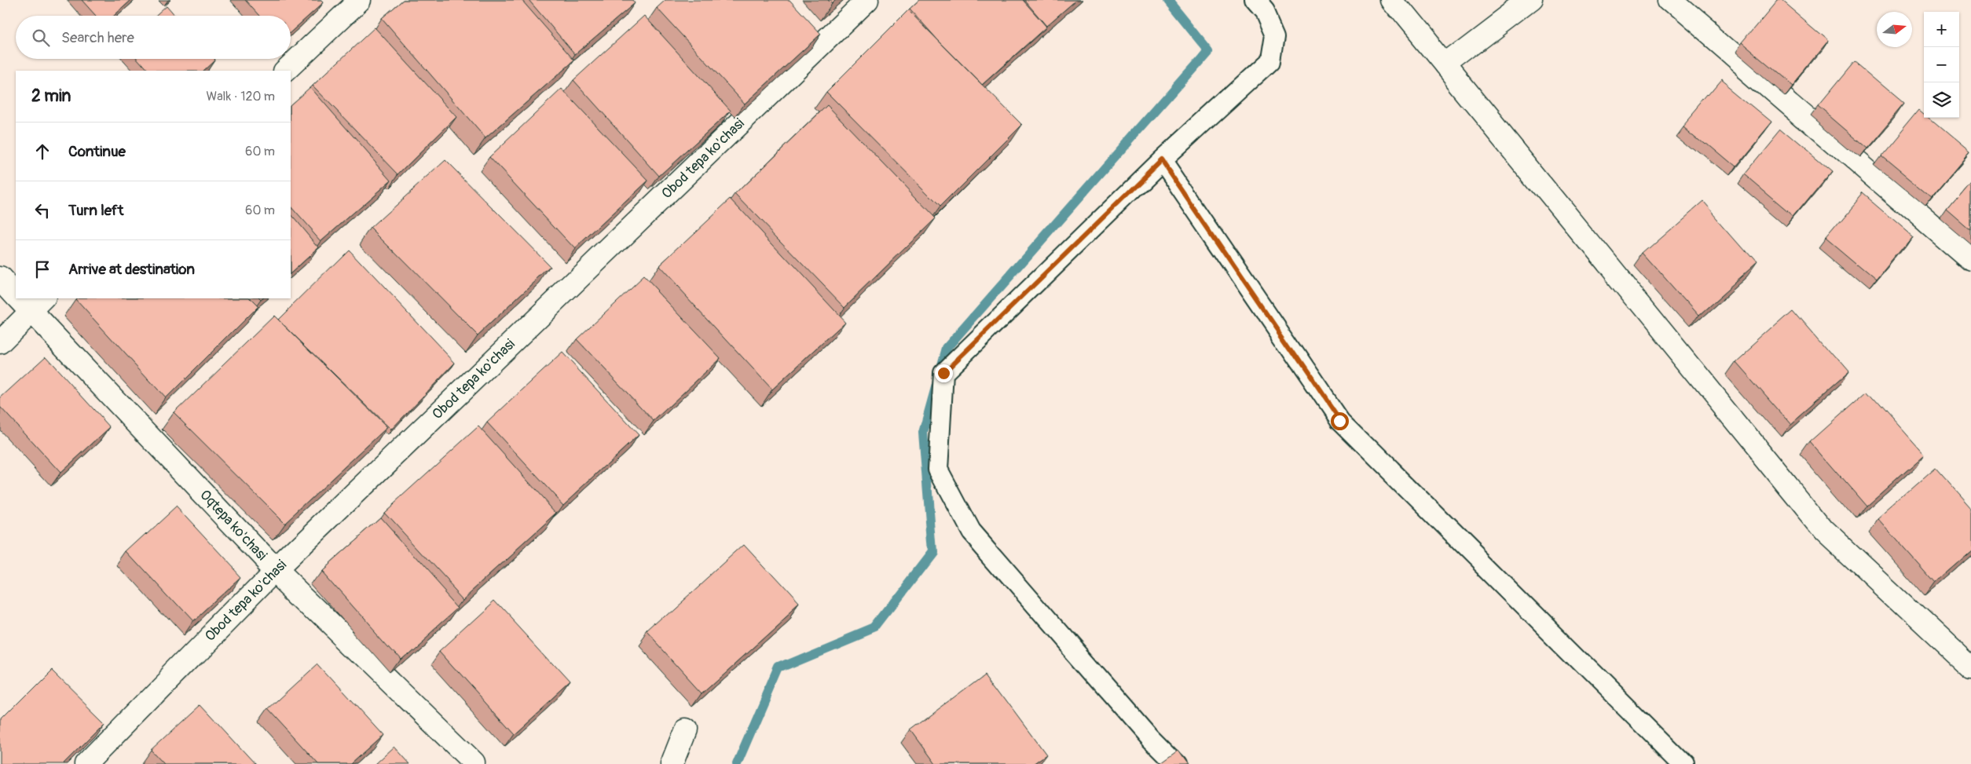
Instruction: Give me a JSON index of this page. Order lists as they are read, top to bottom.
{
  "streets": {
    "street": ["Obod tepa ko'chasi", "Oqtepa ko'chasi"]
  },
  "crossings": [
    ["Obod tepa ko'chasi", "Oqtepa ko'chasi"]
  ],
  "north": "right",
  "page": {
    "map_buttons": ["+", "−"],
    "search": "Search here",
    "heading": ["2 min", "Walk · 120 m"],
    "list": [
      ["Continue", "60 m"],
      ["Turn left", "60 m"],
      "Arrive at destination"
    ]
  }
}
